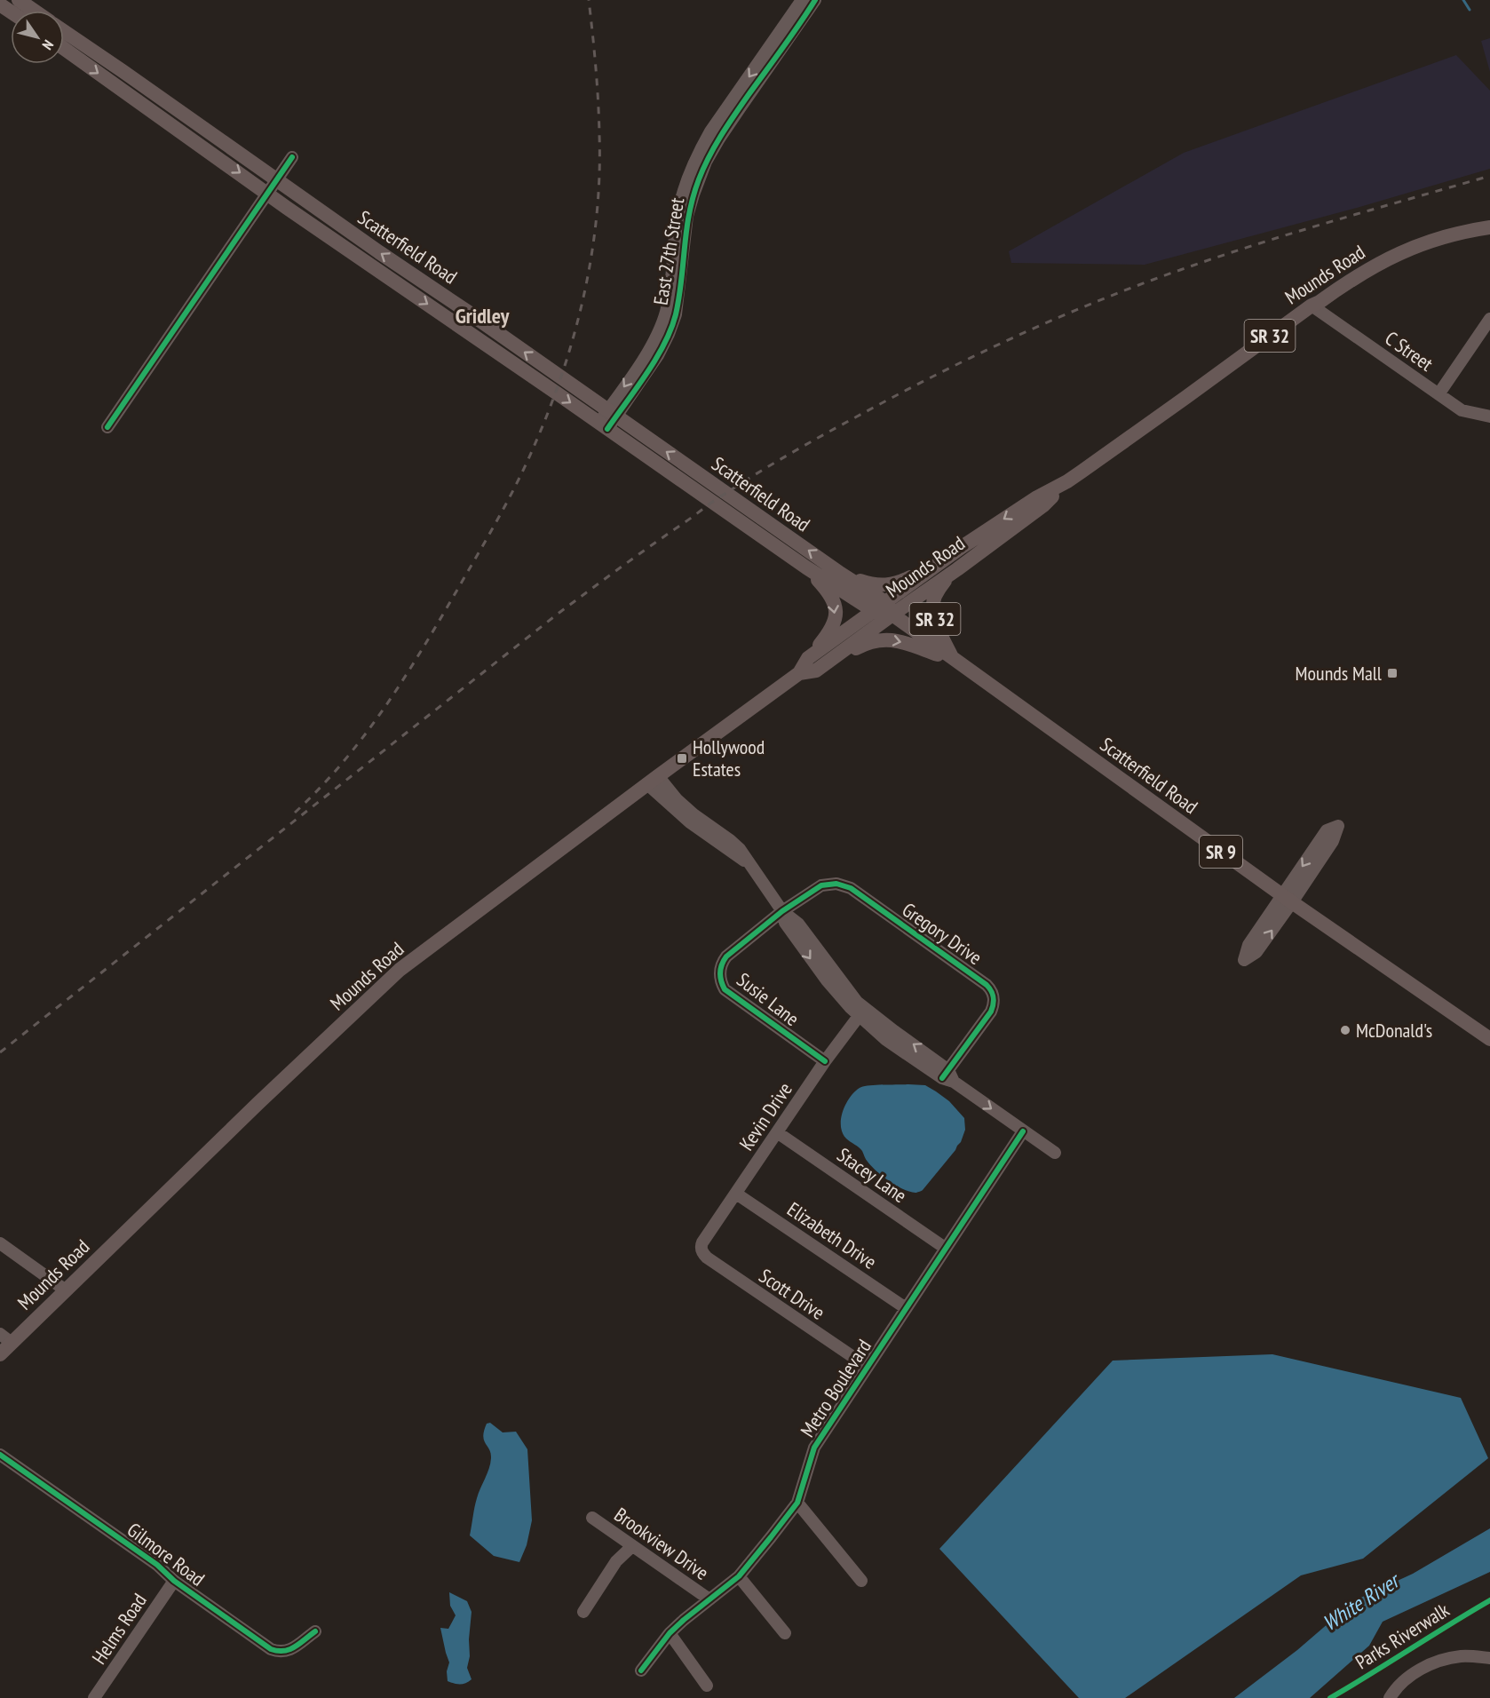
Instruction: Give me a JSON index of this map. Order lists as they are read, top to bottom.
{
  "streets": {
    "main road": [
      "Scatterfield Road",
      "Mounds Road",
      "SR 32",
      "SR 9"
    ],
    "street": [
      "East 27th Street",
      "C Street",
      "Gregory Drive",
      "Susie Lane",
      "Kevin Drive",
      "Stacey Lane",
      "Elizabeth Drive",
      "Scott Drive",
      "Metro Boulevard",
      "Brookview Drive",
      "Gilmore Road",
      "Helms Road"
    ],
    "cycle path": ["Parks Riverwalk"]
  },
  "crossings": [
    ["Scatterfield Road", "East 27th Street"],
    ["Scatterfield Road", "Mounds Road"],
    ["Scatterfield Road", "SR 32"],
    ["Mounds Road", "SR 32"],
    ["Mounds Road", "C Street"],
    ["Gregory Drive", "Susie Lane"],
    ["Susie Lane", "Kevin Drive"],
    ["Kevin Drive", "Stacey Lane"],
    ["Kevin Drive", "Elizabeth Drive"],
    ["Kevin Drive", "Scott Drive"],
    ["Stacey Lane", "Metro Boulevard"],
    ["Elizabeth Drive", "Metro Boulevard"],
    ["Scott Drive", "Metro Boulevard"],
    ["Metro Boulevard", "Brookview Drive"],
    ["Gilmore Road", "Helms Road"]
  ],
  "districts": ["Gridley"],
  "water": ["White River"],
  "places": {
    "transit": ["Mounds Mall", "Hollywood Estates"],
    "other": ["McDonald's"]
  },
  "north": "bottom right"
}
